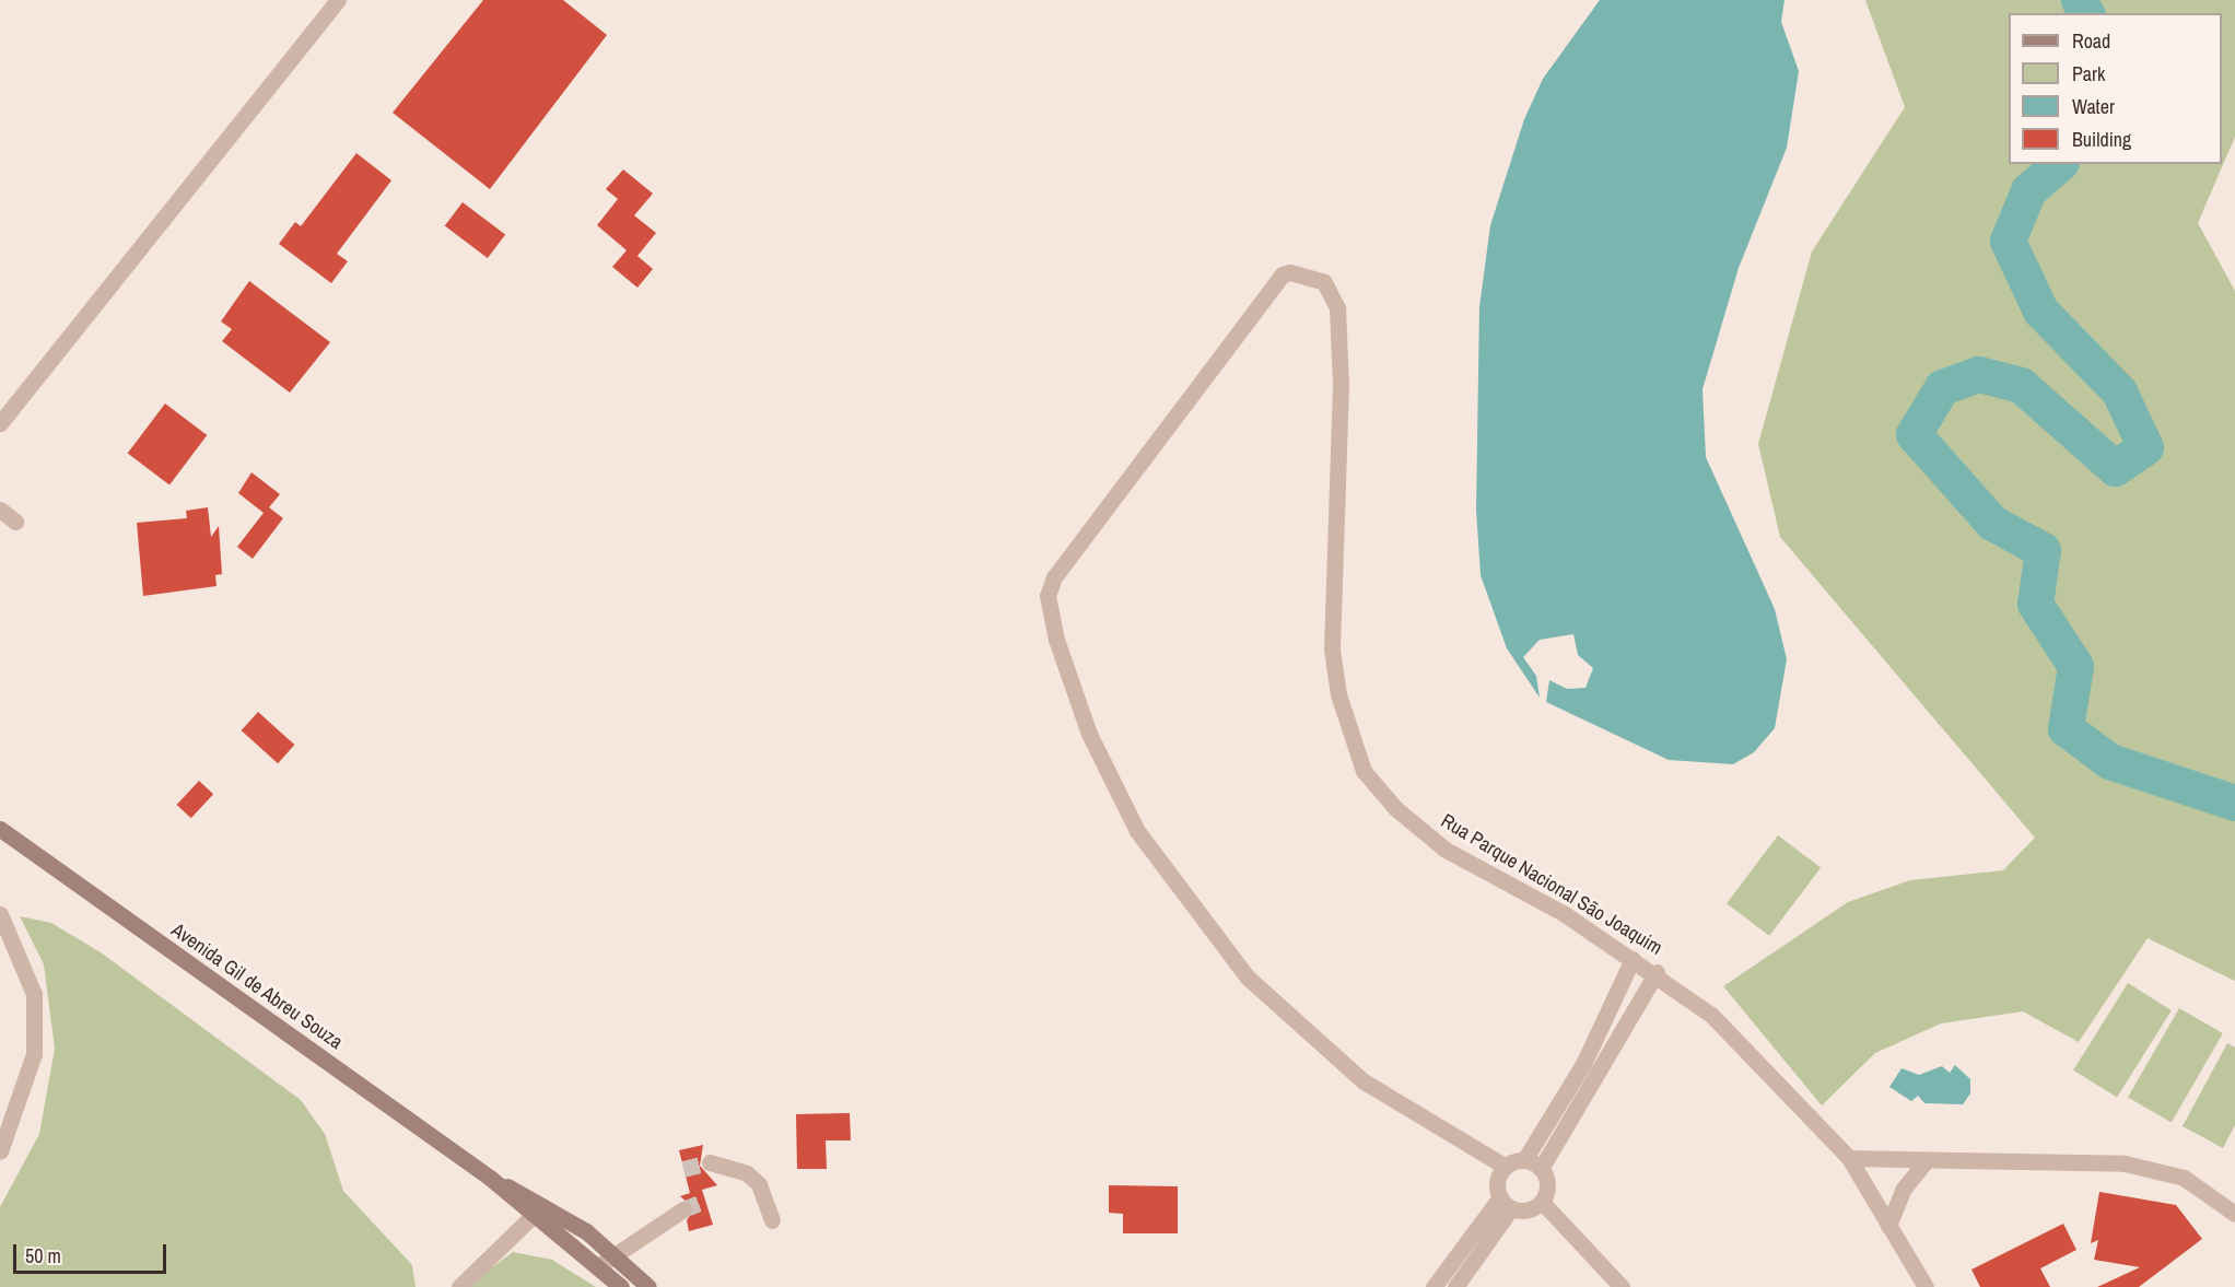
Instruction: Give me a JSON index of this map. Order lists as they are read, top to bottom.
{
  "streets": {
    "street": ["Rua Parque Nacional São Joaquim", "Avenida Gil de Abreu Souza"]
  },
  "legend": [
    "Road",
    "Park",
    "Water",
    "Building"
  ],
  "scale_bar": "50 m"
}
